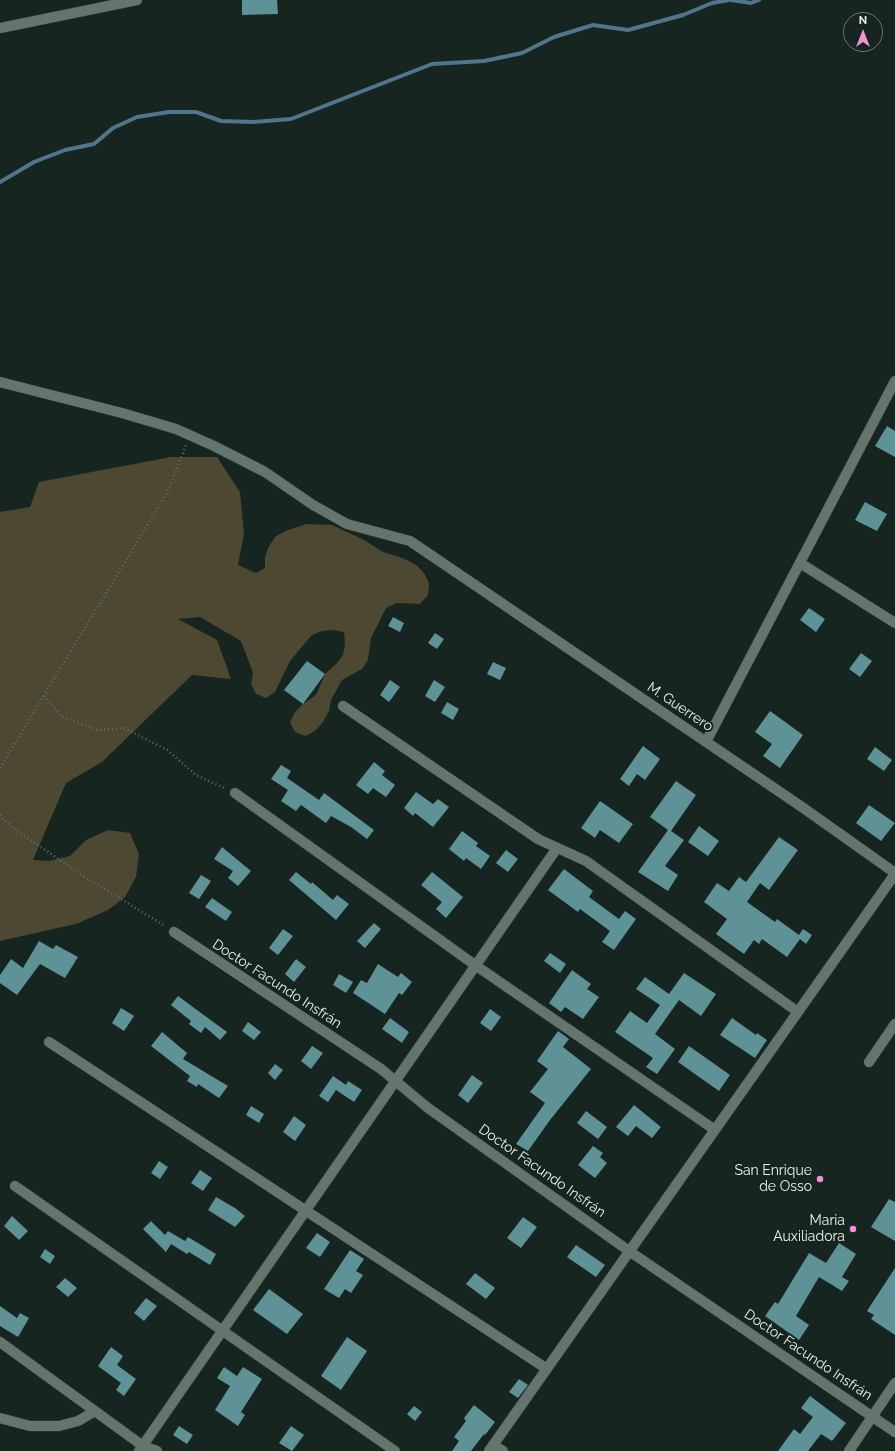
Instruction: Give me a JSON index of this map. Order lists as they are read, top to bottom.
{
  "streets": {
    "street": ["M. Guerrero", "Doctor Facundo Insfrán"]
  },
  "places": ["San Enrique de Osso", "Maria Auxiliadora"],
  "north": "top"
}
